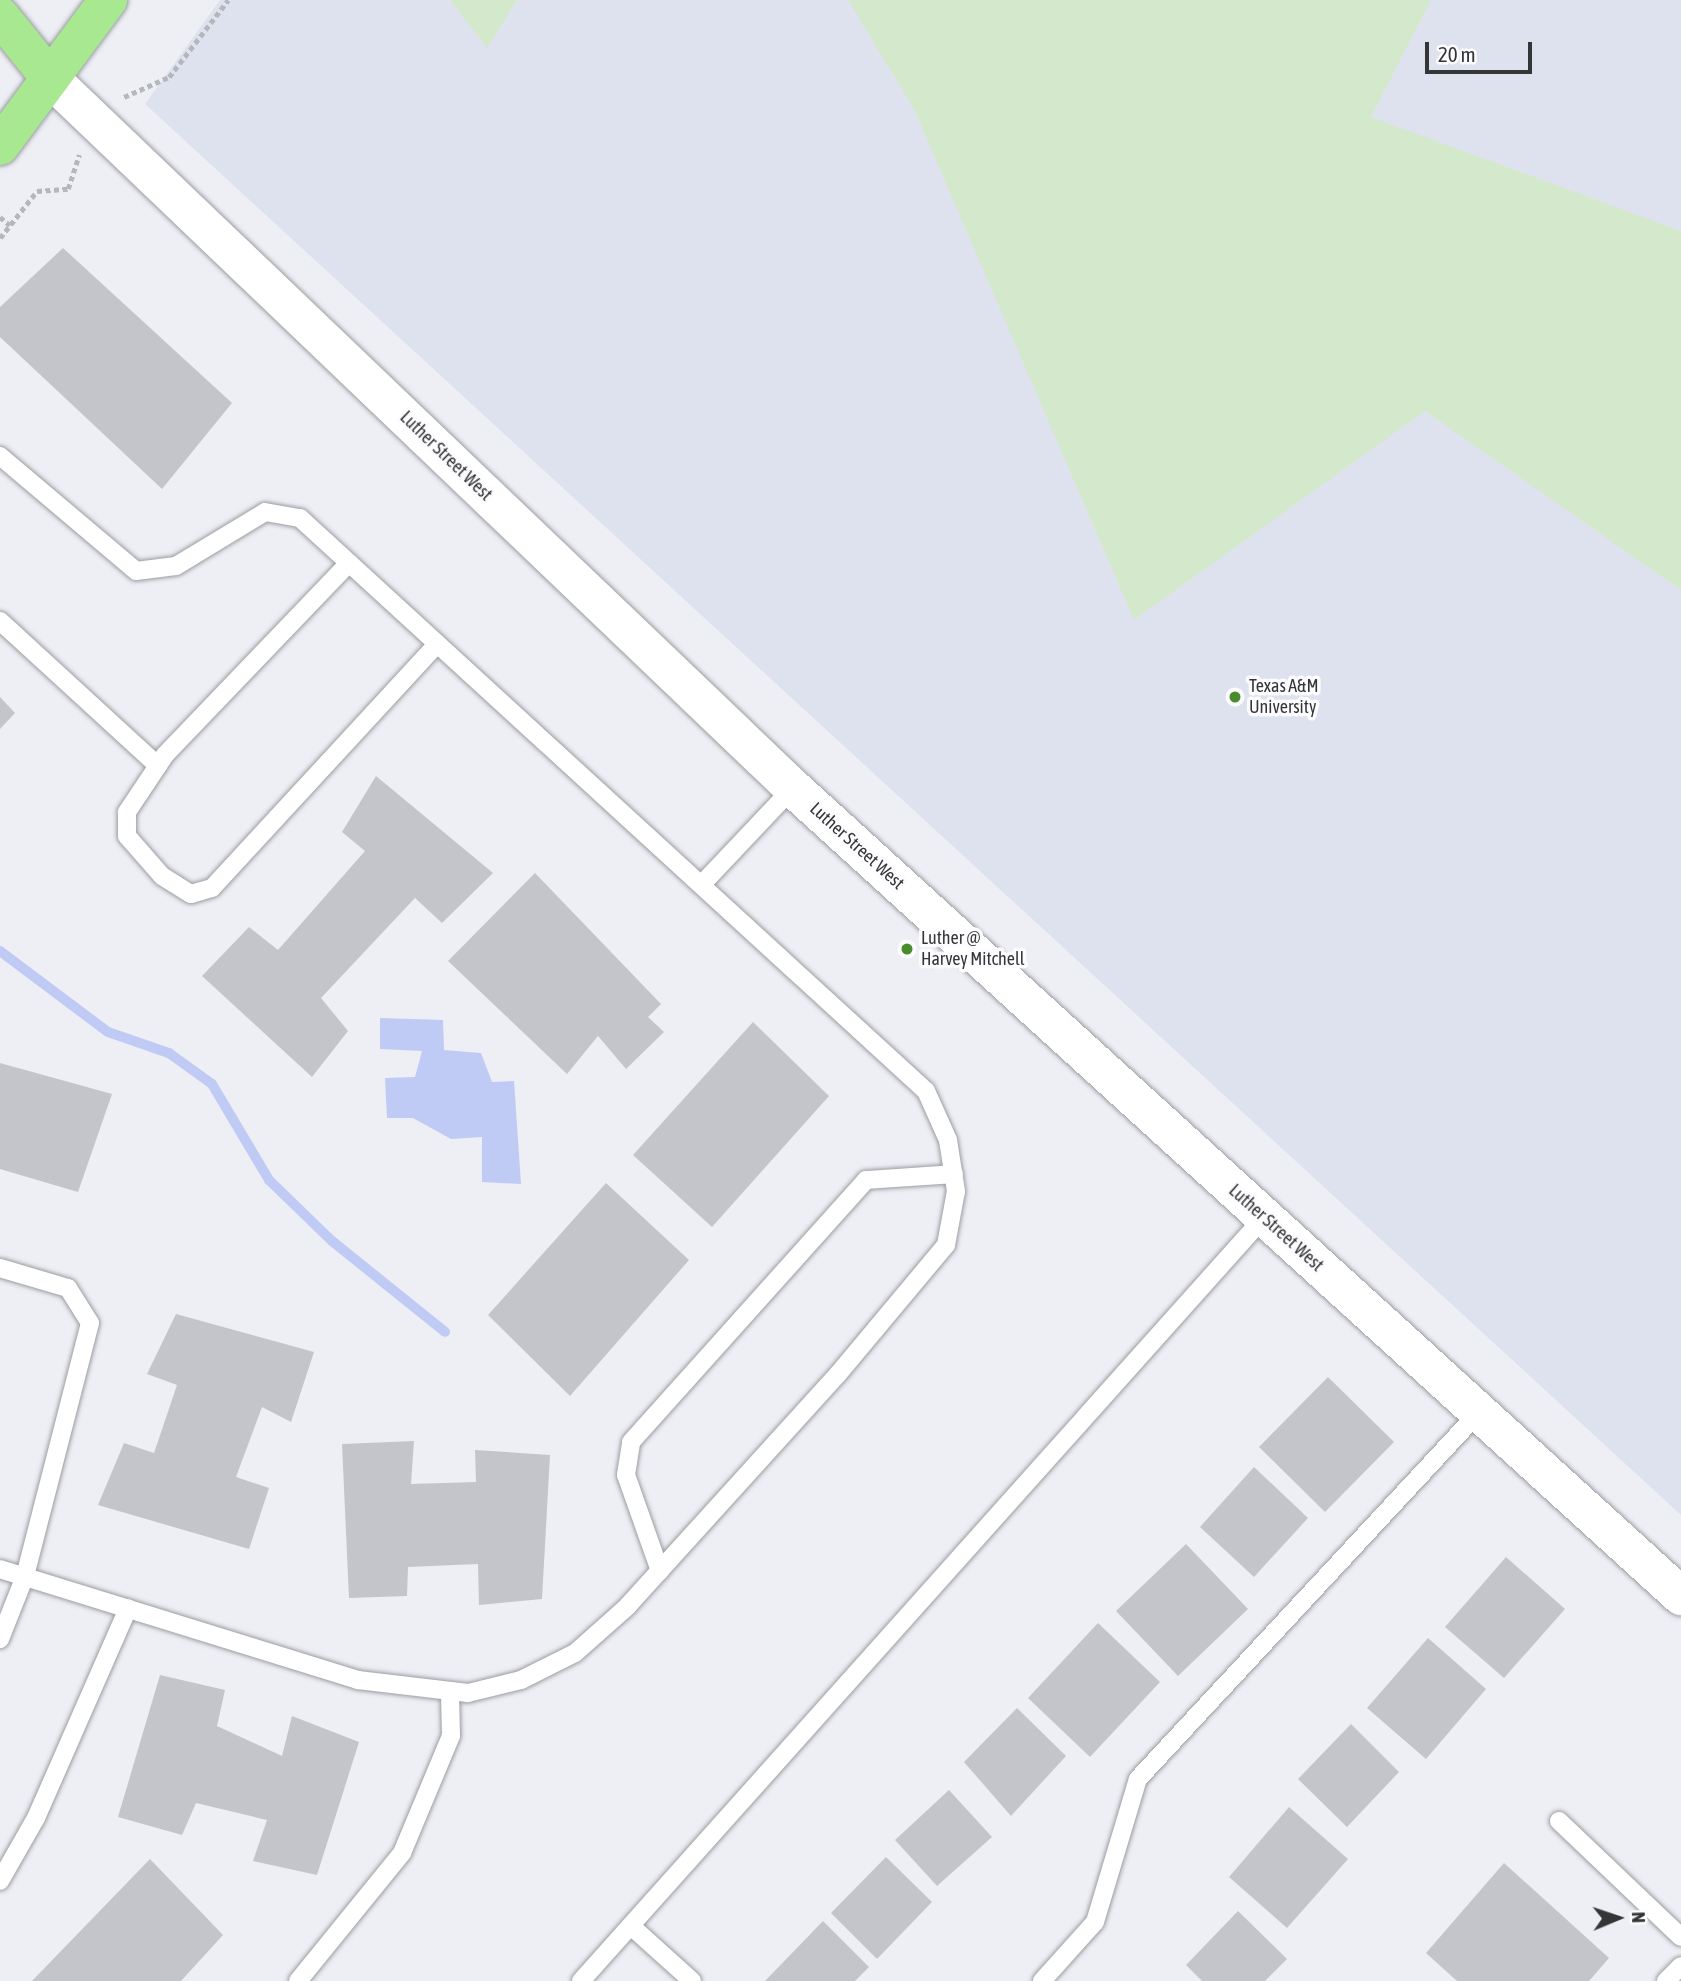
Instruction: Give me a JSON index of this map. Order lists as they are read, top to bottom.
{
  "streets": {
    "street": ["Luther Street West"]
  },
  "places": ["Texas A&M University", "Luther @ Harvey Mitchell"],
  "scale_bar": "20 m",
  "north": "right"
}
